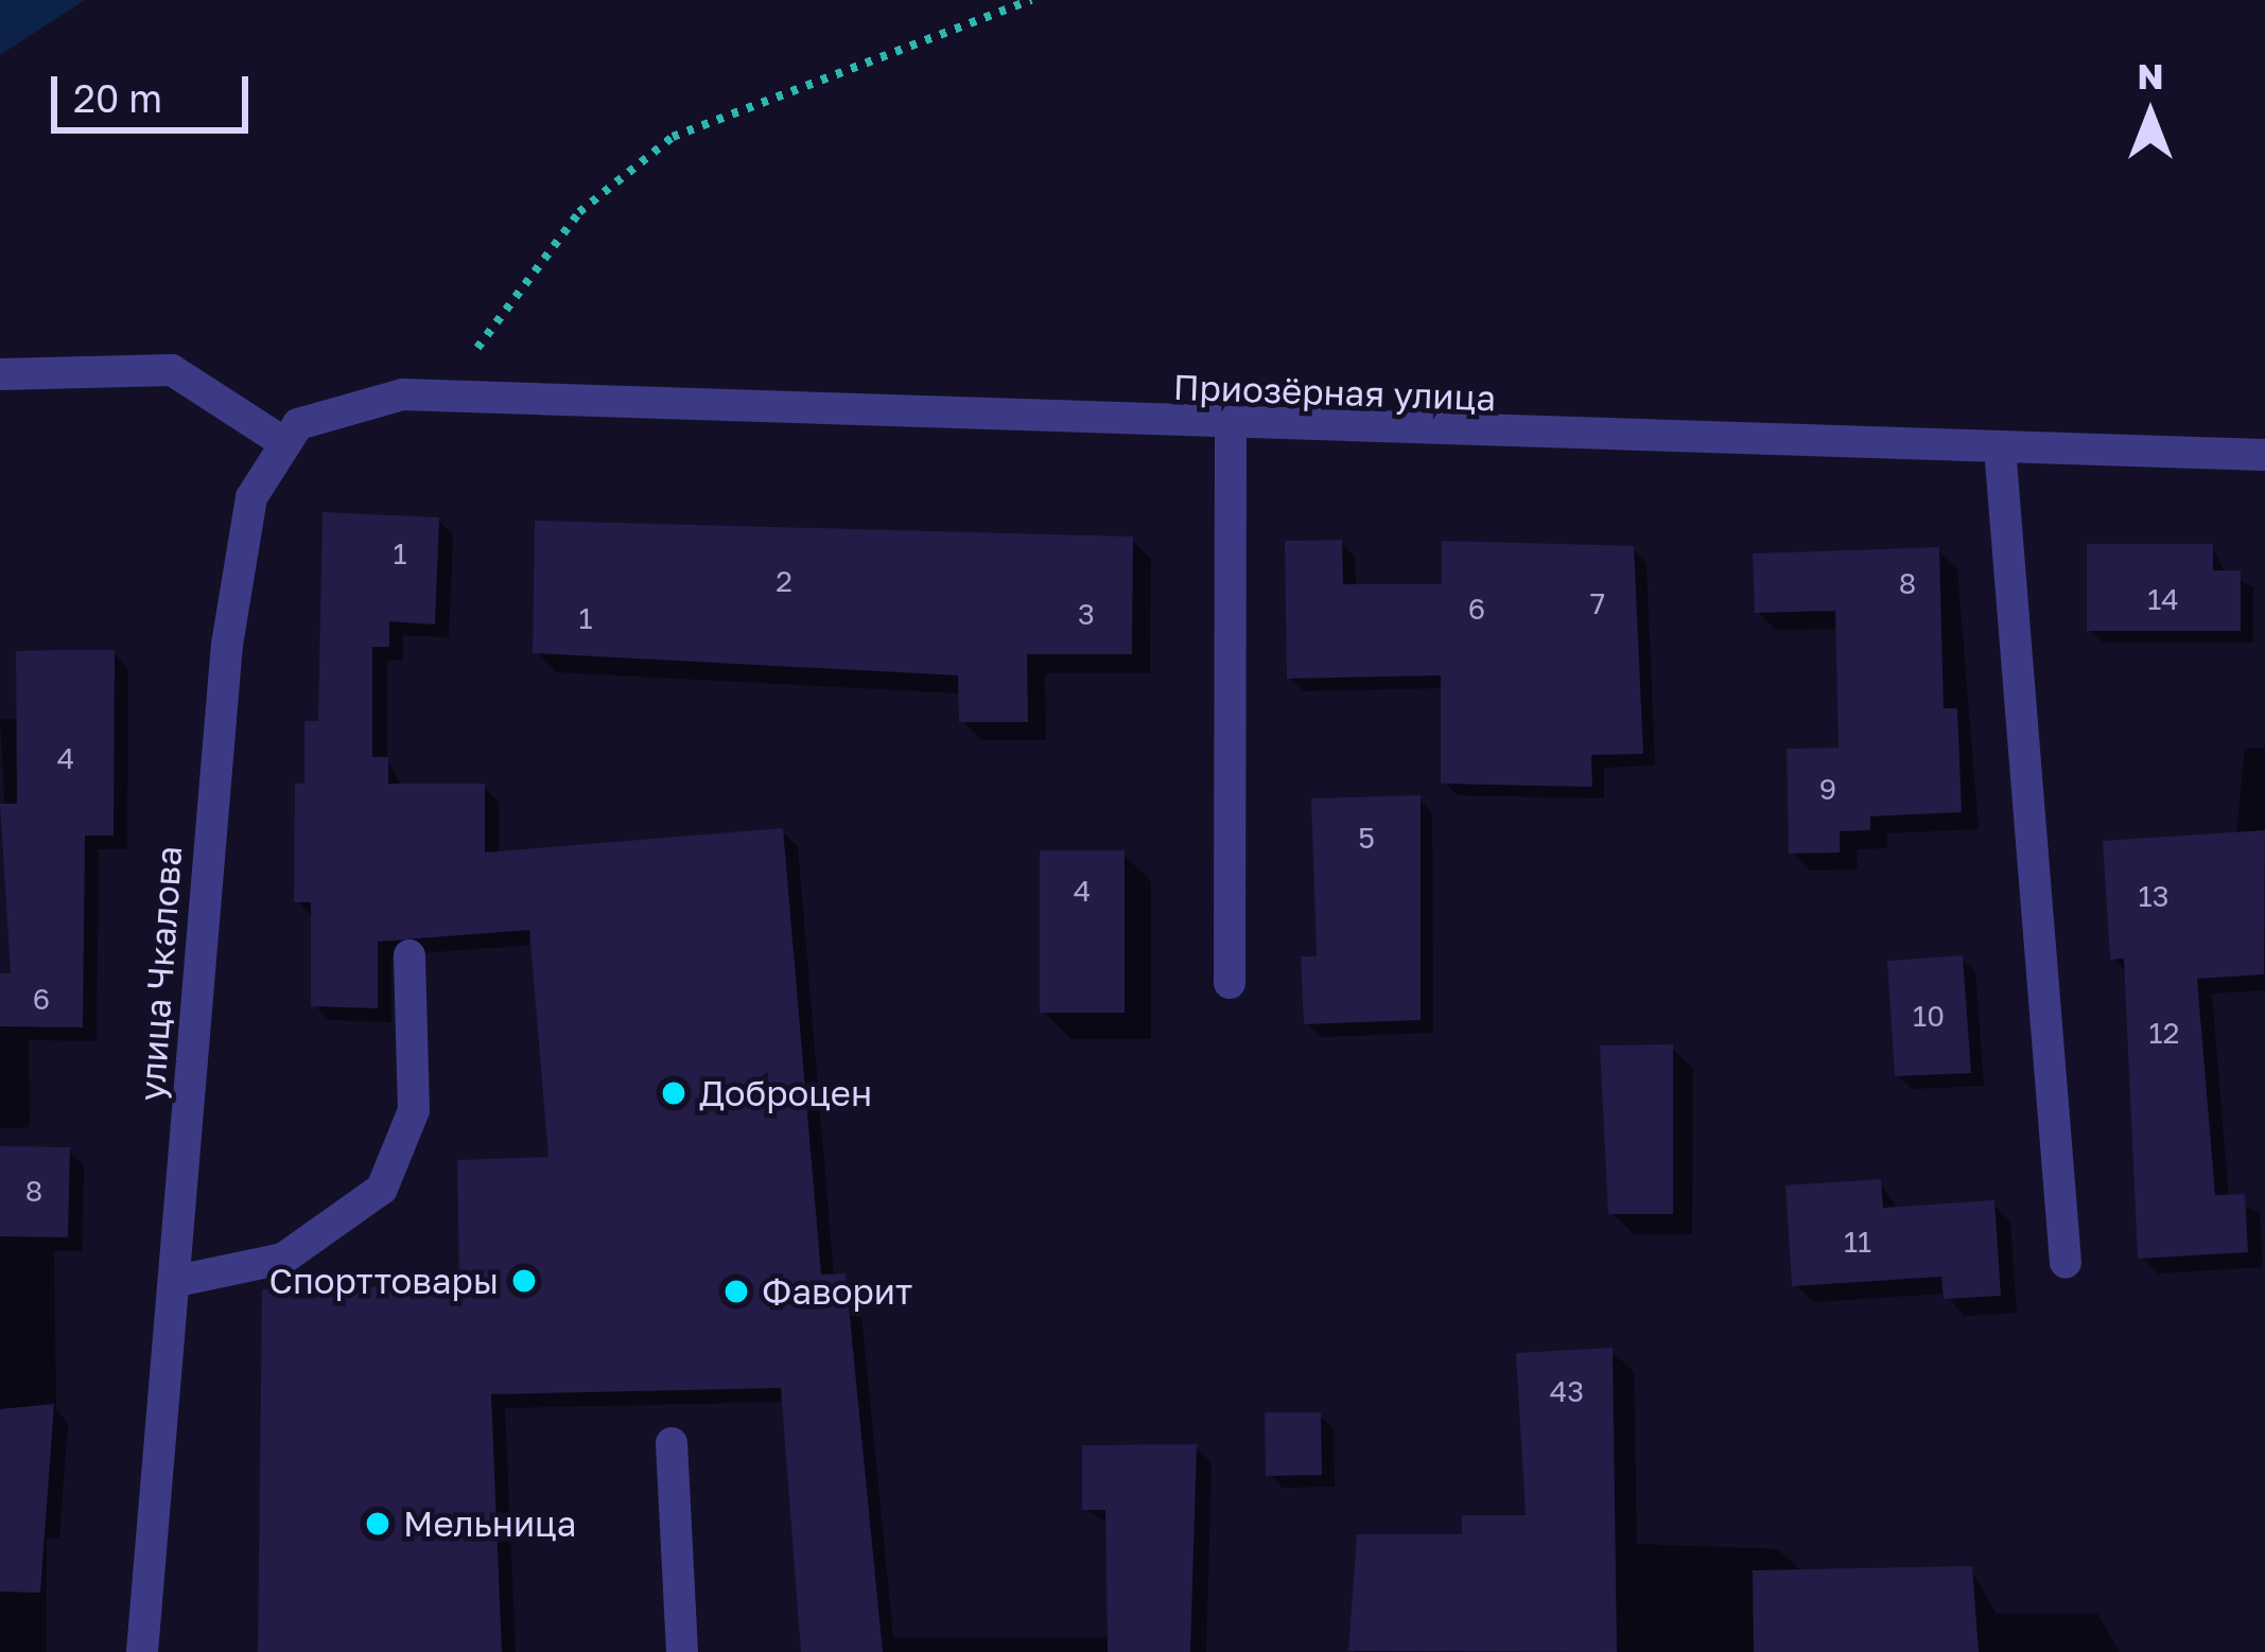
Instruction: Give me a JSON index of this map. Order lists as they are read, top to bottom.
{
  "streets": {
    "street": ["Приозёрная улица", "улица Чкалова"]
  },
  "crossings": [
    ["Приозёрная улица", "улица Чкалова"]
  ],
  "places": [
    "Доброцен",
    "Спорттовары",
    "Фаворит",
    "Мельница"
  ],
  "house_numbers": [
    "1",
    "2",
    "8",
    "14",
    "7",
    "6",
    "3",
    "1",
    "4",
    "9",
    "5",
    "4",
    "13",
    "6",
    "10",
    "12",
    "8",
    "11",
    "43"
  ],
  "scale_bar": "20 m",
  "north": "top"
}
